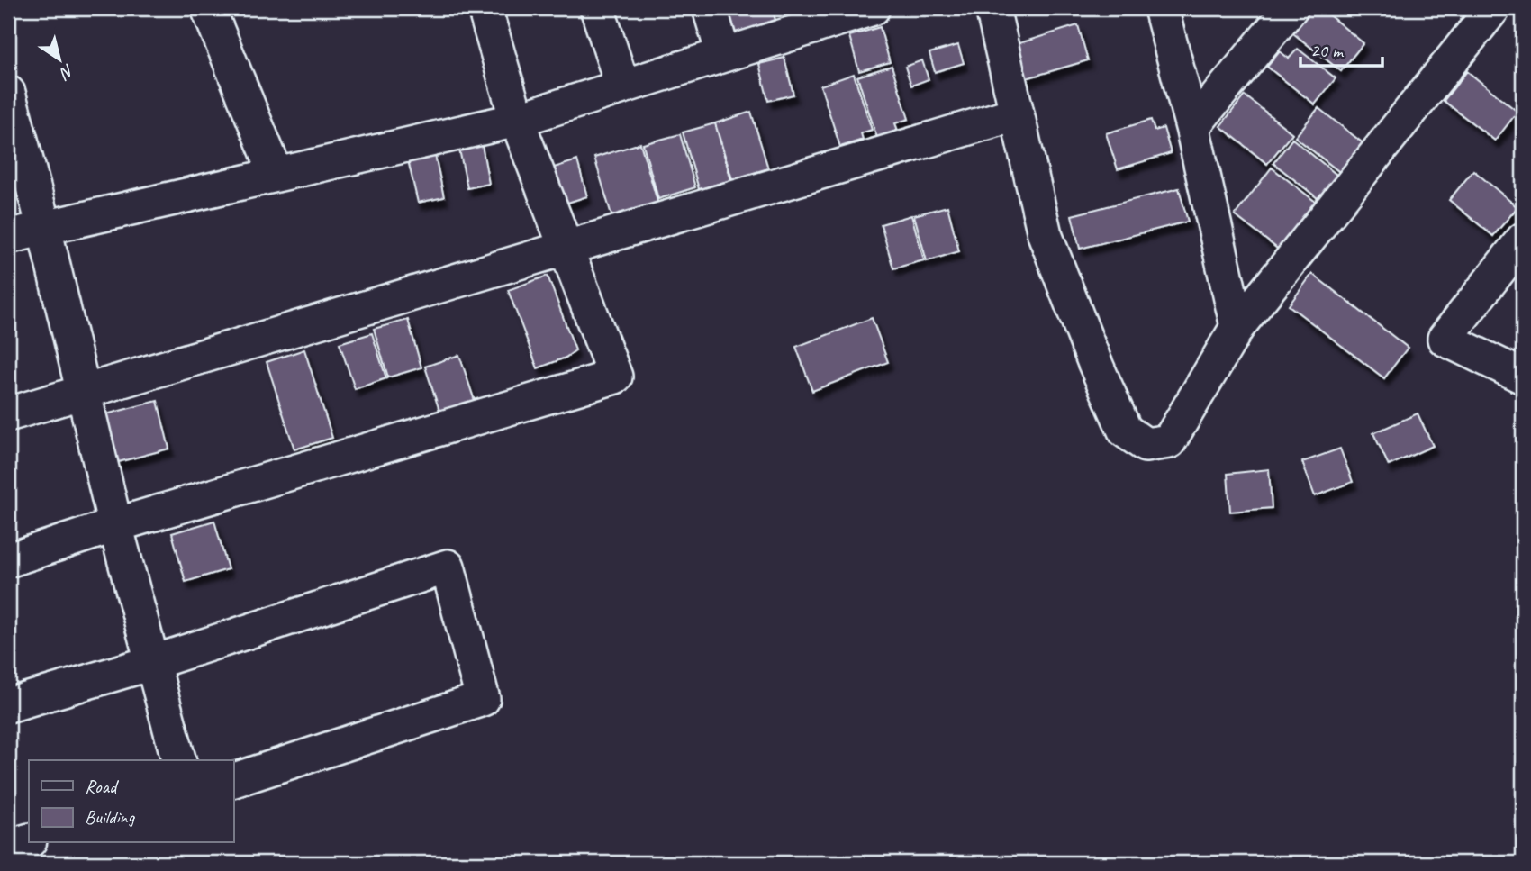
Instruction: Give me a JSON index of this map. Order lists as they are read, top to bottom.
{
  "legend": ["Road", "Building"],
  "scale_bar": "20 m",
  "north": "bottom right"
}
